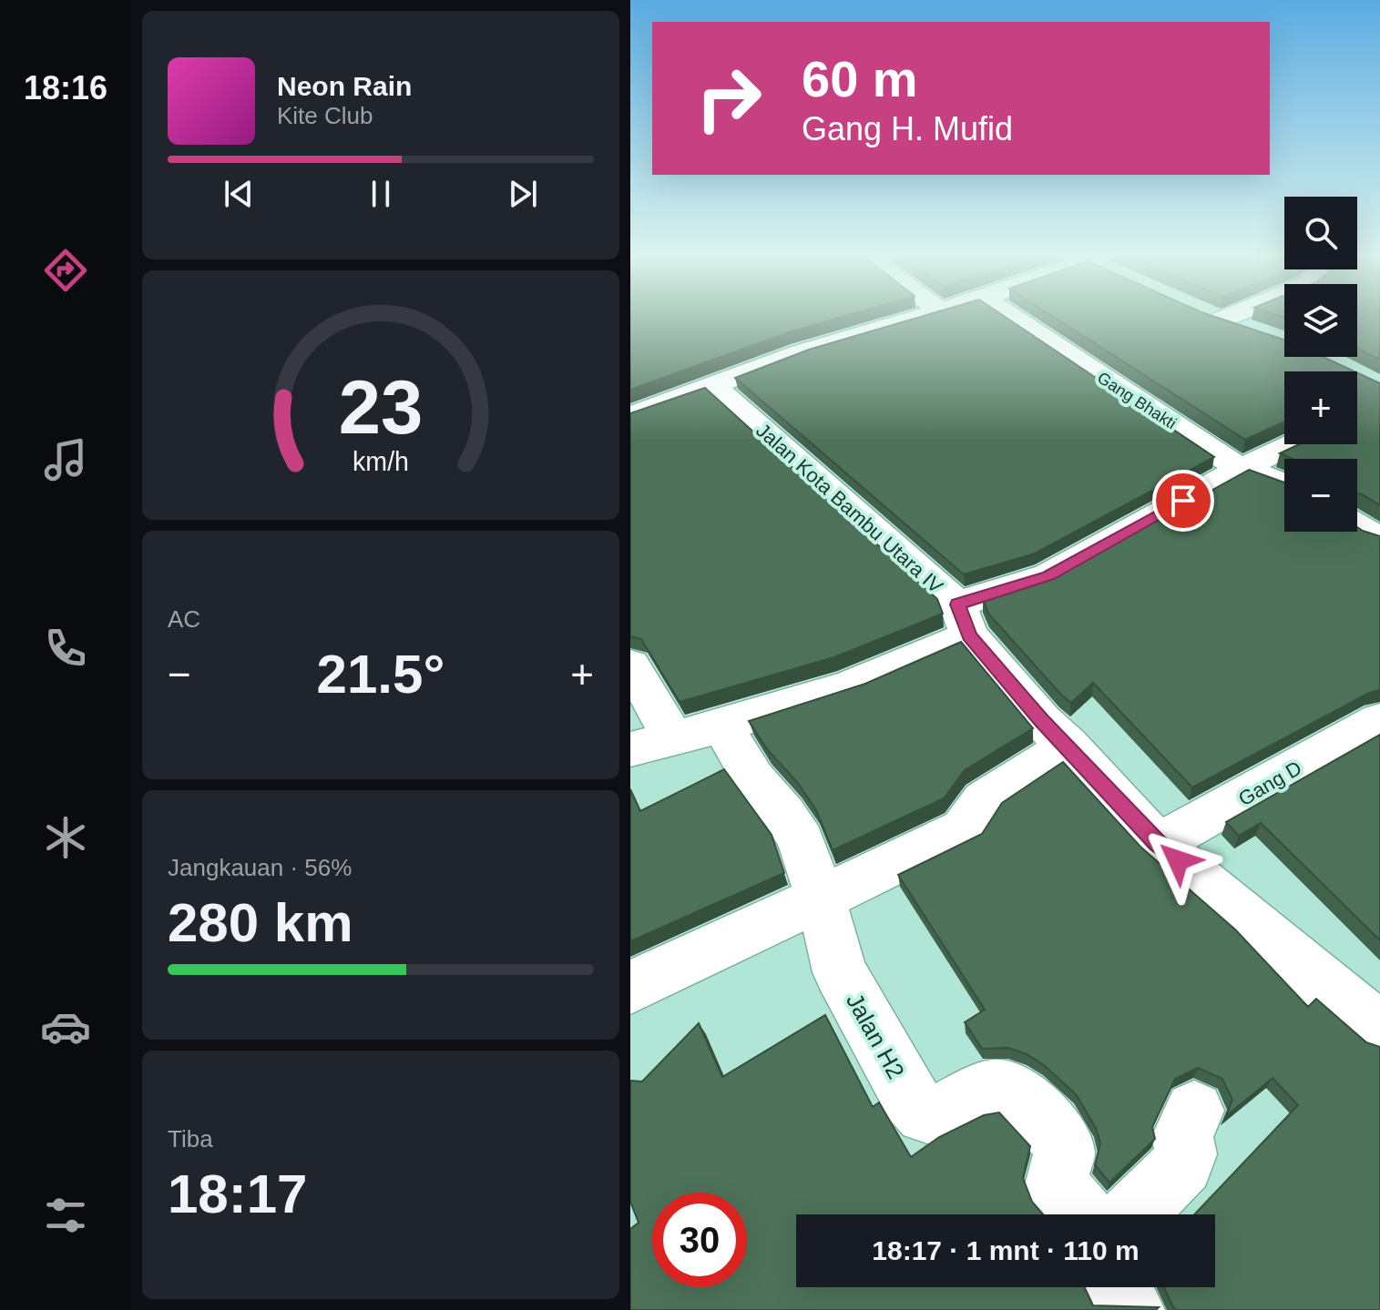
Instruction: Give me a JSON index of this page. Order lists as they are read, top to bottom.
{
  "streets": {
    "street": [
      "Gang Bhakti",
      "Jalan Kota Bambu Utara IV",
      "Gang D",
      "Jalan H2"
    ]
  },
  "crossings": [
    ["Jalan Kota Bambu Utara IV", "Gang D"]
  ],
  "page": {
    "tabs": "18:16",
    "turn": ["60 m", "Gang H. Mufid"],
    "song": ["Neon Rain", "Kite Club"],
    "map_buttons": ["+", "−"],
    "tile": [
      "AC",
      ["Jangkauan · 56%", "280 km"],
      ["Tiba", "18:17"]
    ],
    "heat": ["−", "21.5°", "+"],
    "limit": "30",
    "trip": "18:17 · 1 mnt · 110 m",
    "gauge": ["23", "km/h"]
  }
}
